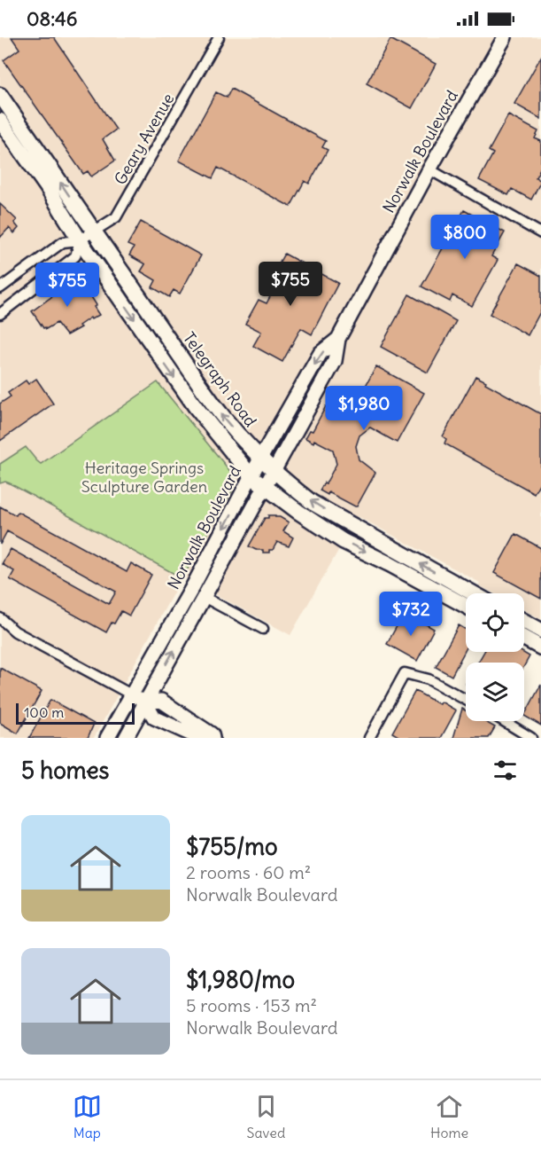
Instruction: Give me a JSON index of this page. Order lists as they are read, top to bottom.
{
  "streets": {
    "main road": ["Norwalk Boulevard", "Telegraph Road"],
    "street": ["Geary Avenue"]
  },
  "crossings": [
    ["Geary Avenue", "Telegraph Road"],
    ["Norwalk Boulevard", "Telegraph Road"]
  ],
  "parks": ["Heritage Springs Sculpture Garden"],
  "scale_bar": "100 m",
  "page": {
    "status": "08:46",
    "price": [
      "$800",
      "$755",
      "$755",
      "$1,980",
      "$732"
    ],
    "scale": "100 m",
    "heading": "5 homes",
    "list": [
      {
        "name": "$755/mo",
        "note": "2 rooms · 60 m² · Norwalk Boulevard"
      },
      {
        "name": "$1,980/mo",
        "note": "5 rooms · 153 m² · Norwalk Boulevard"
      }
    ],
    "tabs": ["Map", "Saved", "Home"]
  }
}
